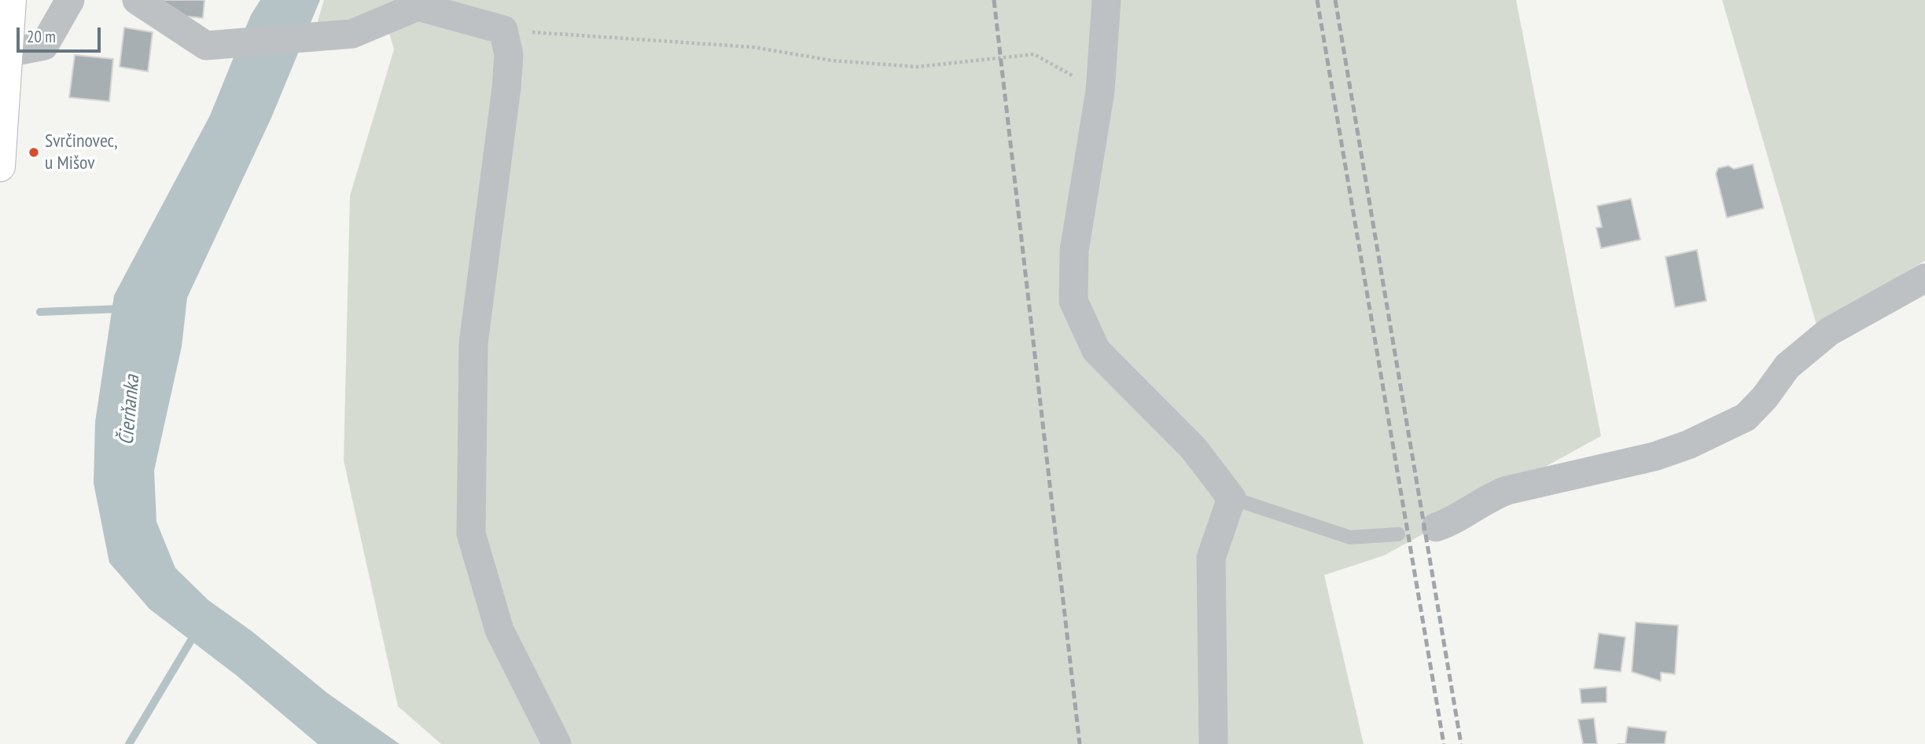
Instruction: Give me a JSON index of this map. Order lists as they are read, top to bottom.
{
  "water": ["Čierňanka"],
  "places": ["Svrčinovec, u Mišov"],
  "scale_bar": "20 m"
}
